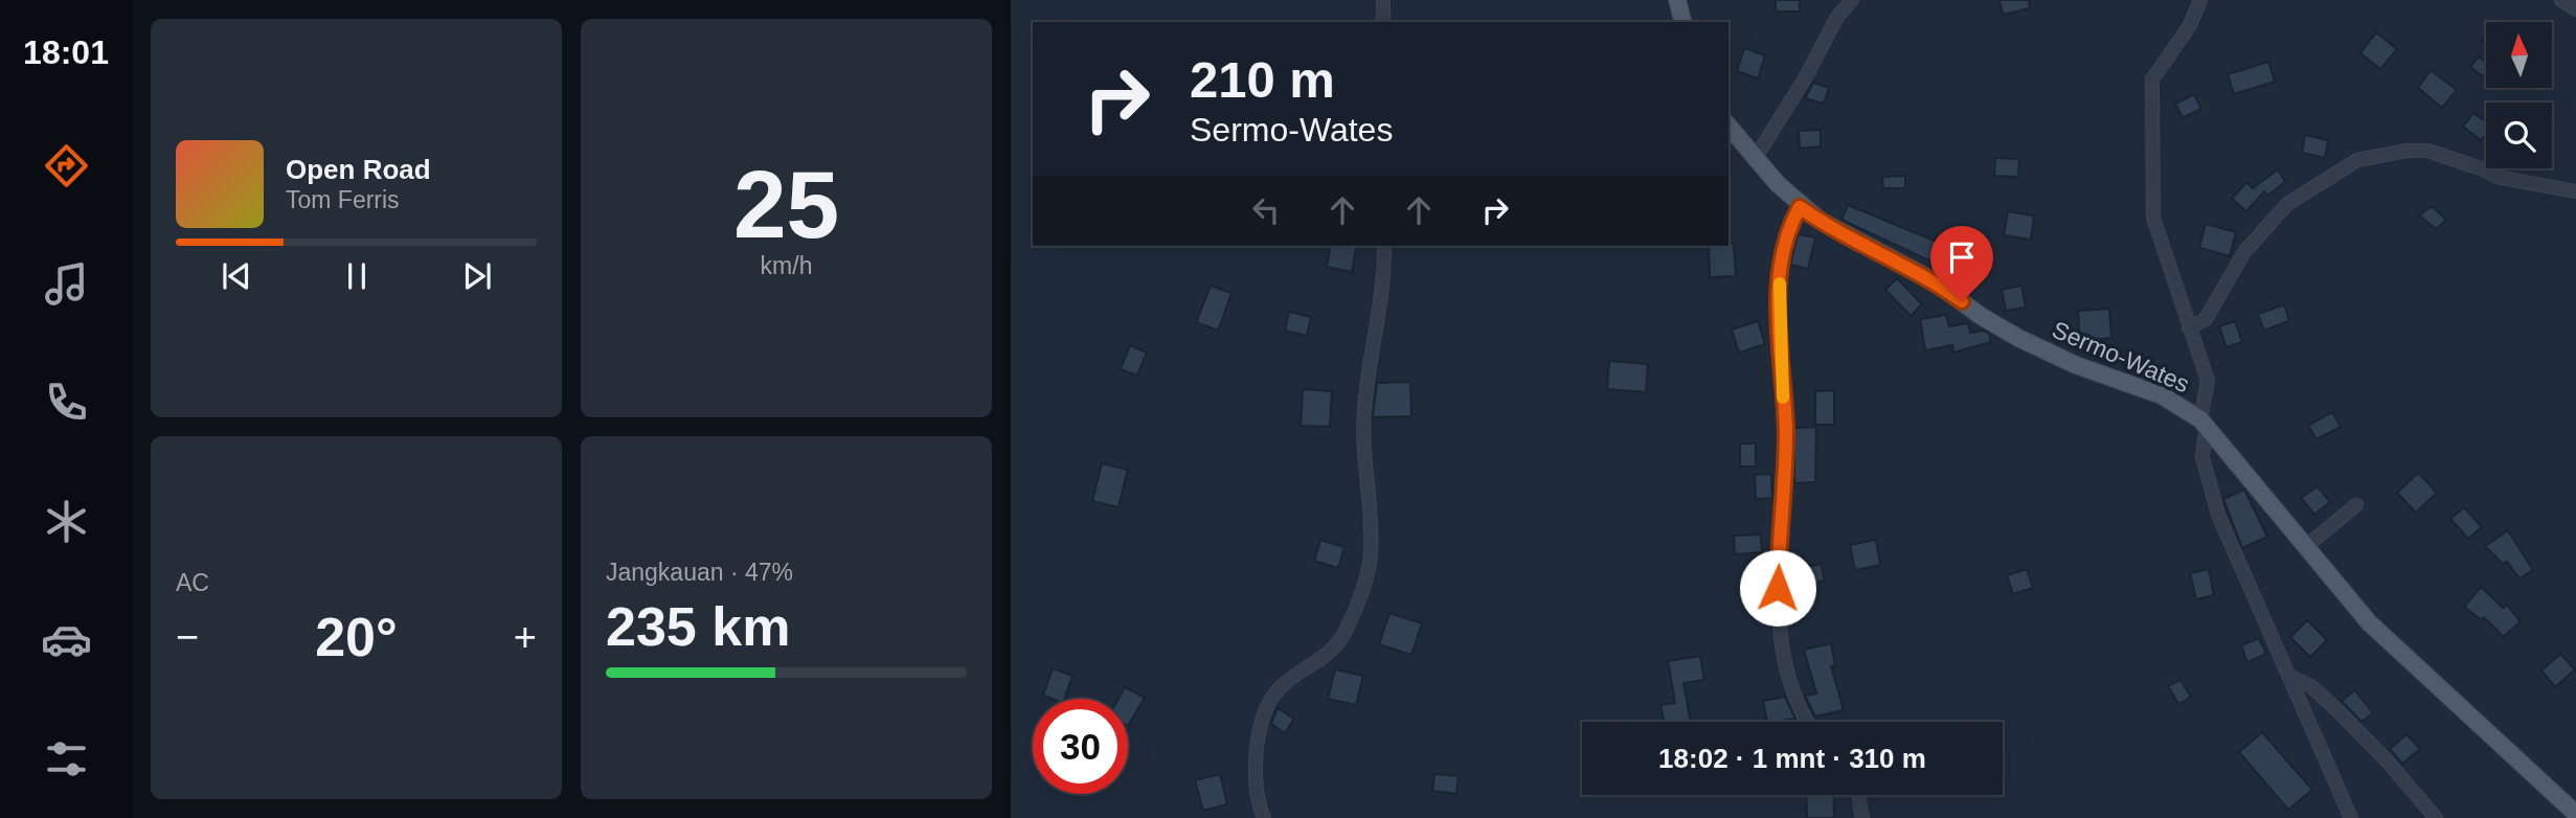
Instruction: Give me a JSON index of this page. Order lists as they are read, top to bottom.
{
  "streets": {
    "main road": ["Sermo-Wates"]
  },
  "north": "top",
  "page": {
    "tabs": "18:01",
    "tile": [
      ["25", "km/h"],
      "AC",
      ["Jangkauan · 47%", "235 km"]
    ],
    "turn": ["210 m", "Sermo-Wates"],
    "song": ["Open Road", "Tom Ferris"],
    "heat": ["−", "20°", "+"],
    "limit": "30",
    "trip": "18:02 · 1 mnt · 310 m"
  }
}
